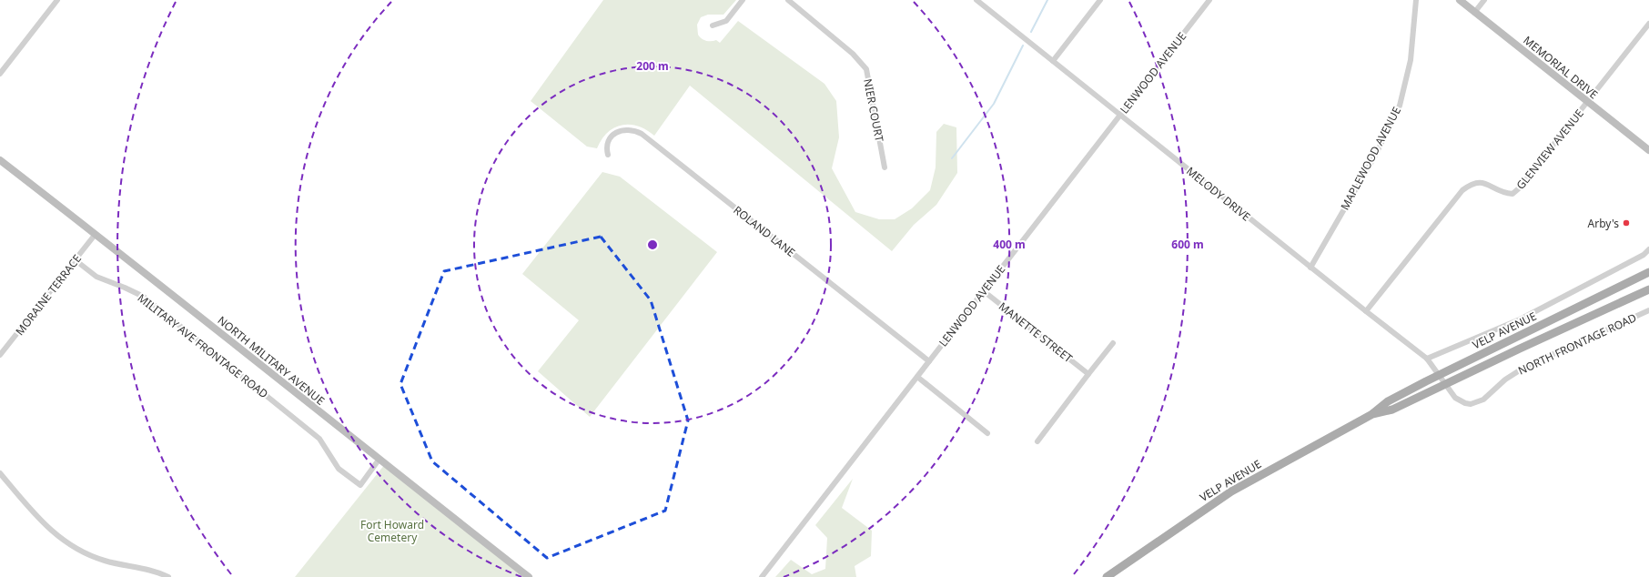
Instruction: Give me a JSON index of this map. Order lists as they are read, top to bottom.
{
  "streets": {
    "main road": ["MEMORIAL DRIVE", "VELP AVENUE", "NORTH MILITARY AVENUE"],
    "street": [
      "LENWOOD AVENUE",
      "NIER COURT",
      "GLENVIEW AVENUE",
      "MAPLEWOOD AVENUE",
      "MELODY DRIVE",
      "ROLAND LANE",
      "MORAINE TERRACE",
      "MANETTE STREET",
      "NORTH FRONTAGE ROAD",
      "MILITARY AVE FRONTAGE ROAD"
    ]
  },
  "crossings": [
    ["MEMORIAL DRIVE", "GLENVIEW AVENUE"],
    ["LENWOOD AVENUE", "MELODY DRIVE"],
    ["LENWOOD AVENUE", "ROLAND LANE"],
    ["LENWOOD AVENUE", "MANETTE STREET"],
    ["GLENVIEW AVENUE", "MELODY DRIVE"],
    ["MAPLEWOOD AVENUE", "MELODY DRIVE"],
    ["MELODY DRIVE", "VELP AVENUE"],
    ["MELODY DRIVE", "NORTH FRONTAGE ROAD"],
    ["MORAINE TERRACE", "MILITARY AVE FRONTAGE ROAD"],
    ["MORAINE TERRACE", "NORTH MILITARY AVENUE"],
    ["MILITARY AVE FRONTAGE ROAD", "NORTH MILITARY AVENUE"]
  ],
  "parks": ["Fort Howard Cemetery"],
  "places": ["Arby's"],
  "rings": ["200 m", "400 m", "600 m"]
}
